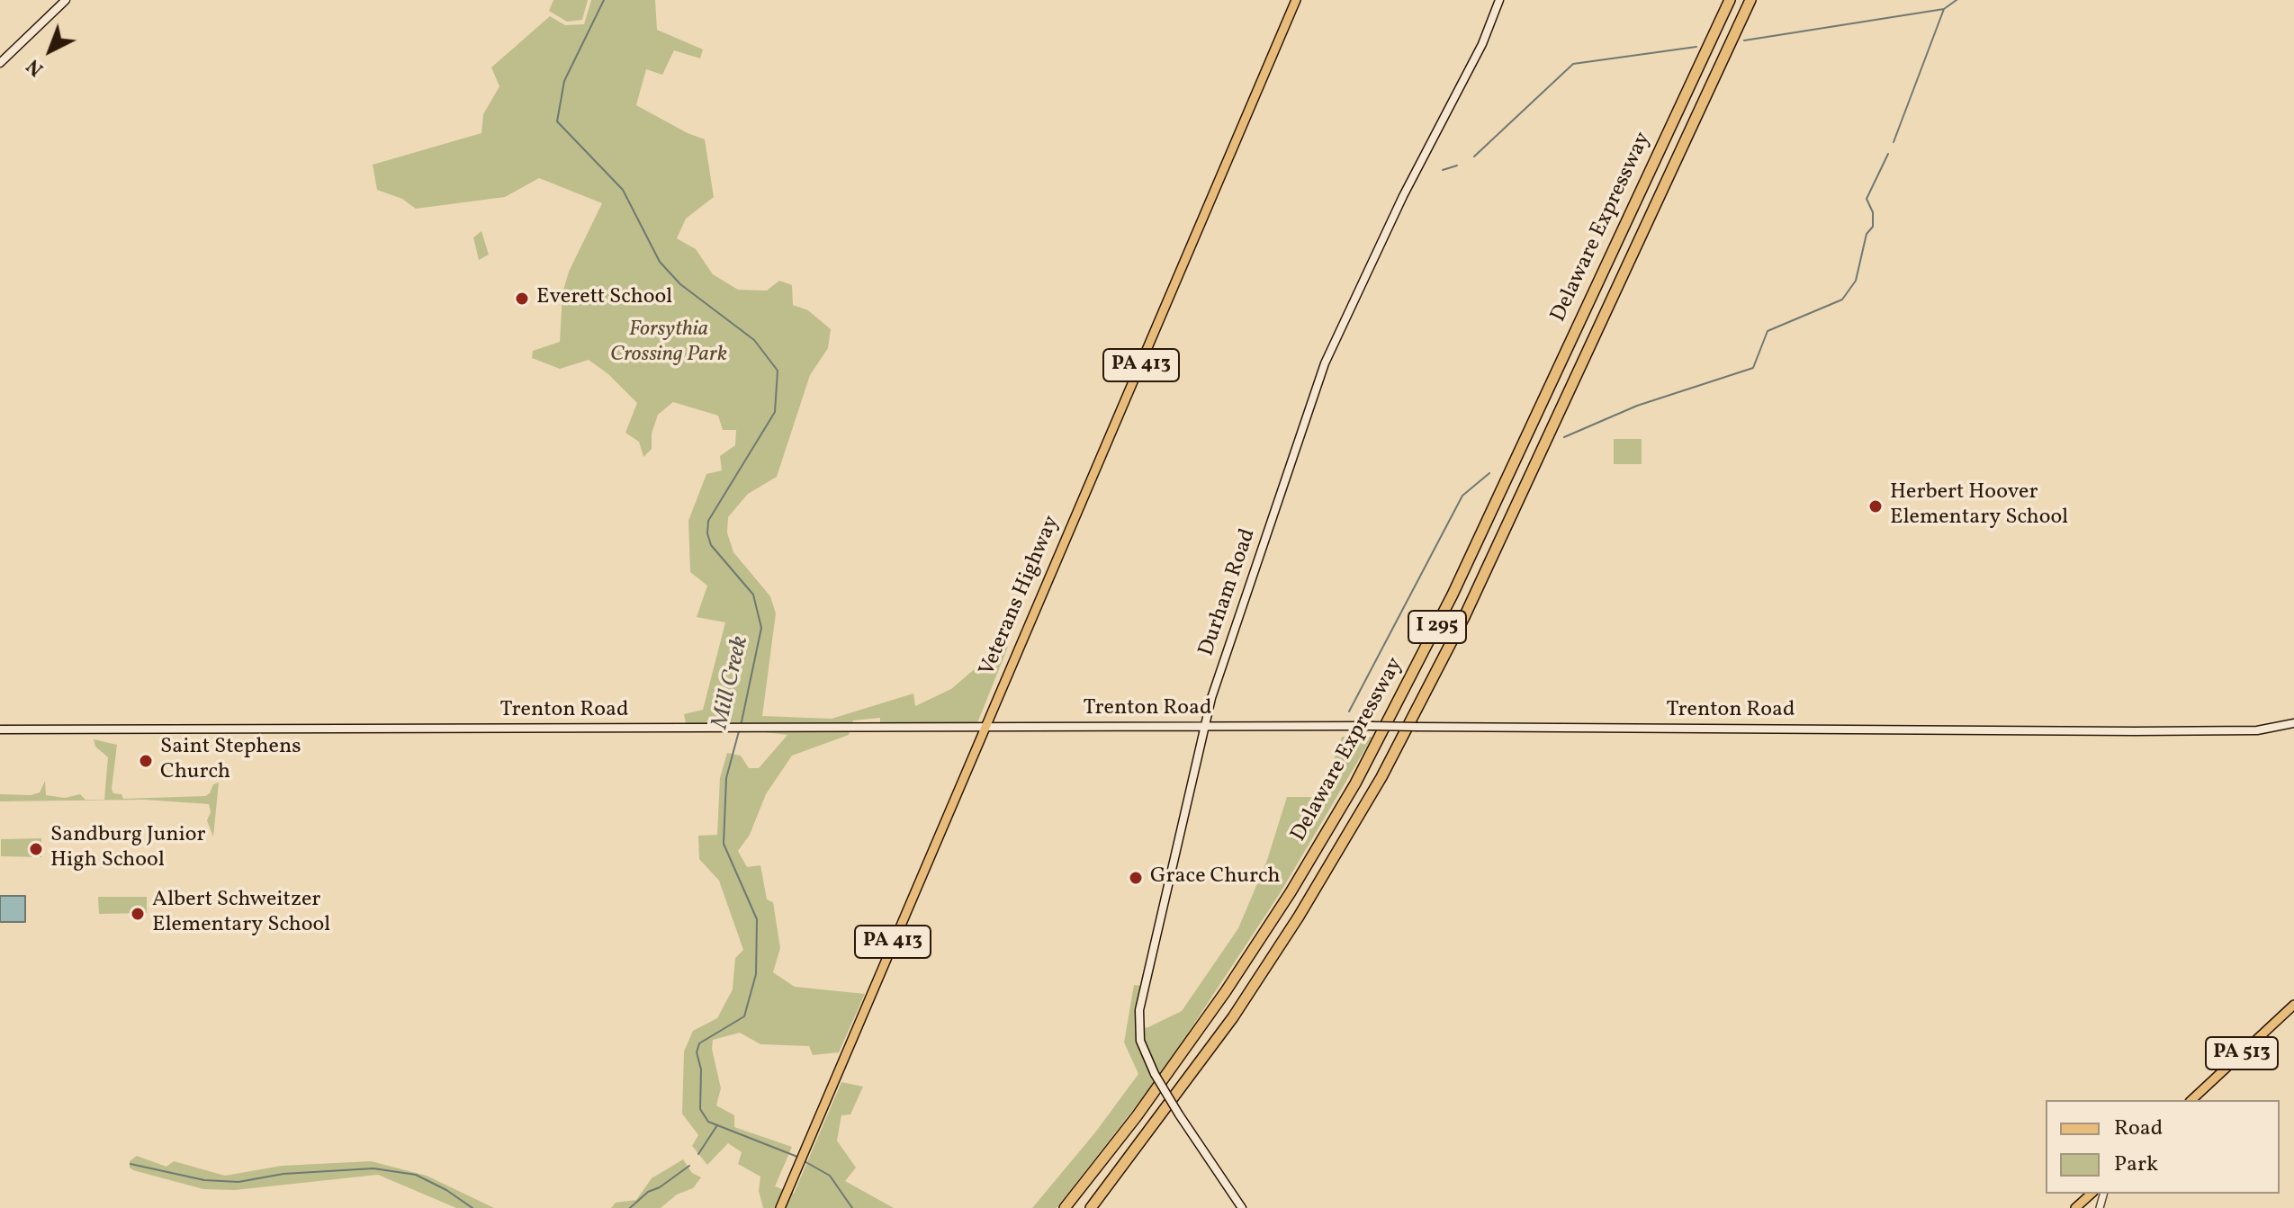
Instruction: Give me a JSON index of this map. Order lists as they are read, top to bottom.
{
  "streets": {
    "highway": ["Delaware Expressway", "I 295"],
    "main road": [
      "PA 413",
      "Durham Road",
      "Veterans Highway",
      "Trenton Road",
      "PA 513"
    ]
  },
  "crossings": [
    ["Durham Road", "Trenton Road"],
    ["Veterans Highway", "Trenton Road"]
  ],
  "water": ["Mill Creek"],
  "parks": ["Forsythia Crossing Park"],
  "places": [
    "Everett School",
    "Herbert Hoover Elementary School",
    "Saint Stephens Church",
    "Sandburg Junior High School",
    "Grace Church",
    "Albert Schweitzer Elementary School"
  ],
  "legend": ["Road", "Park"],
  "north": "bottom left"
}
